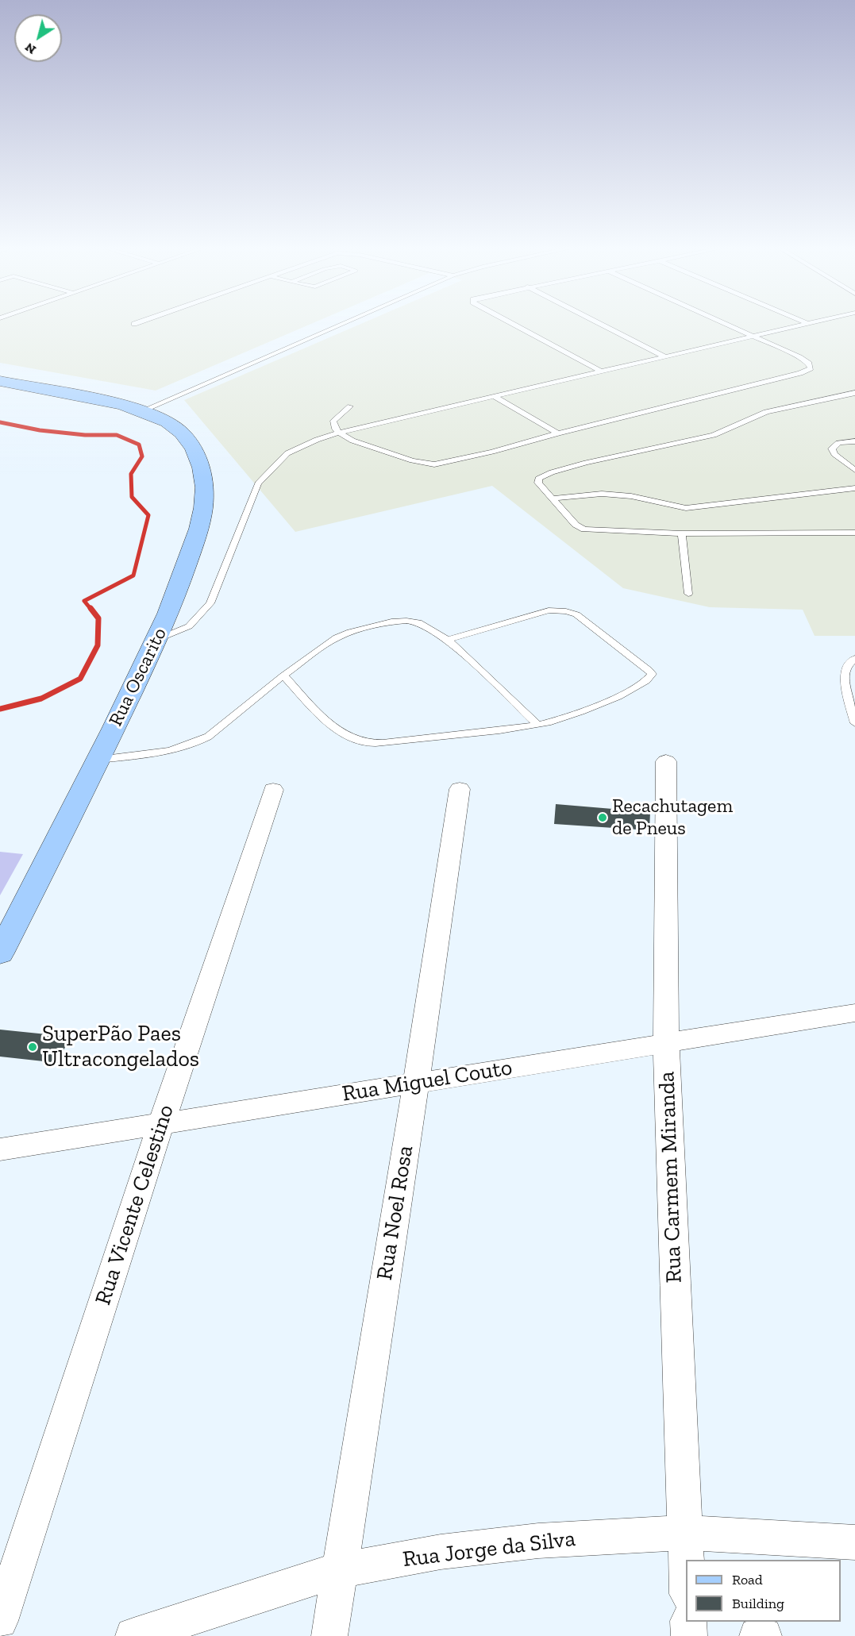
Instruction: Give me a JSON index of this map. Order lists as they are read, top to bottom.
{
  "streets": {
    "main road": ["Rua Oscarito"],
    "street": [
      "Rua Miguel Couto",
      "Rua Carmem Miranda",
      "Rua Vicente Celestino",
      "Rua Noel Rosa",
      "Rua Jorge da Silva"
    ]
  },
  "crossings": [
    ["Rua Miguel Couto", "Rua Carmem Miranda"],
    ["Rua Miguel Couto", "Rua Vicente Celestino"],
    ["Rua Miguel Couto", "Rua Noel Rosa"],
    ["Rua Carmem Miranda", "Rua Jorge da Silva"],
    ["Rua Noel Rosa", "Rua Jorge da Silva"]
  ],
  "places": ["Recachutagem de Pneus", "SuperPão Paes Ultracongelados"],
  "legend": ["Road", "Building"],
  "north": "bottom left"
}
